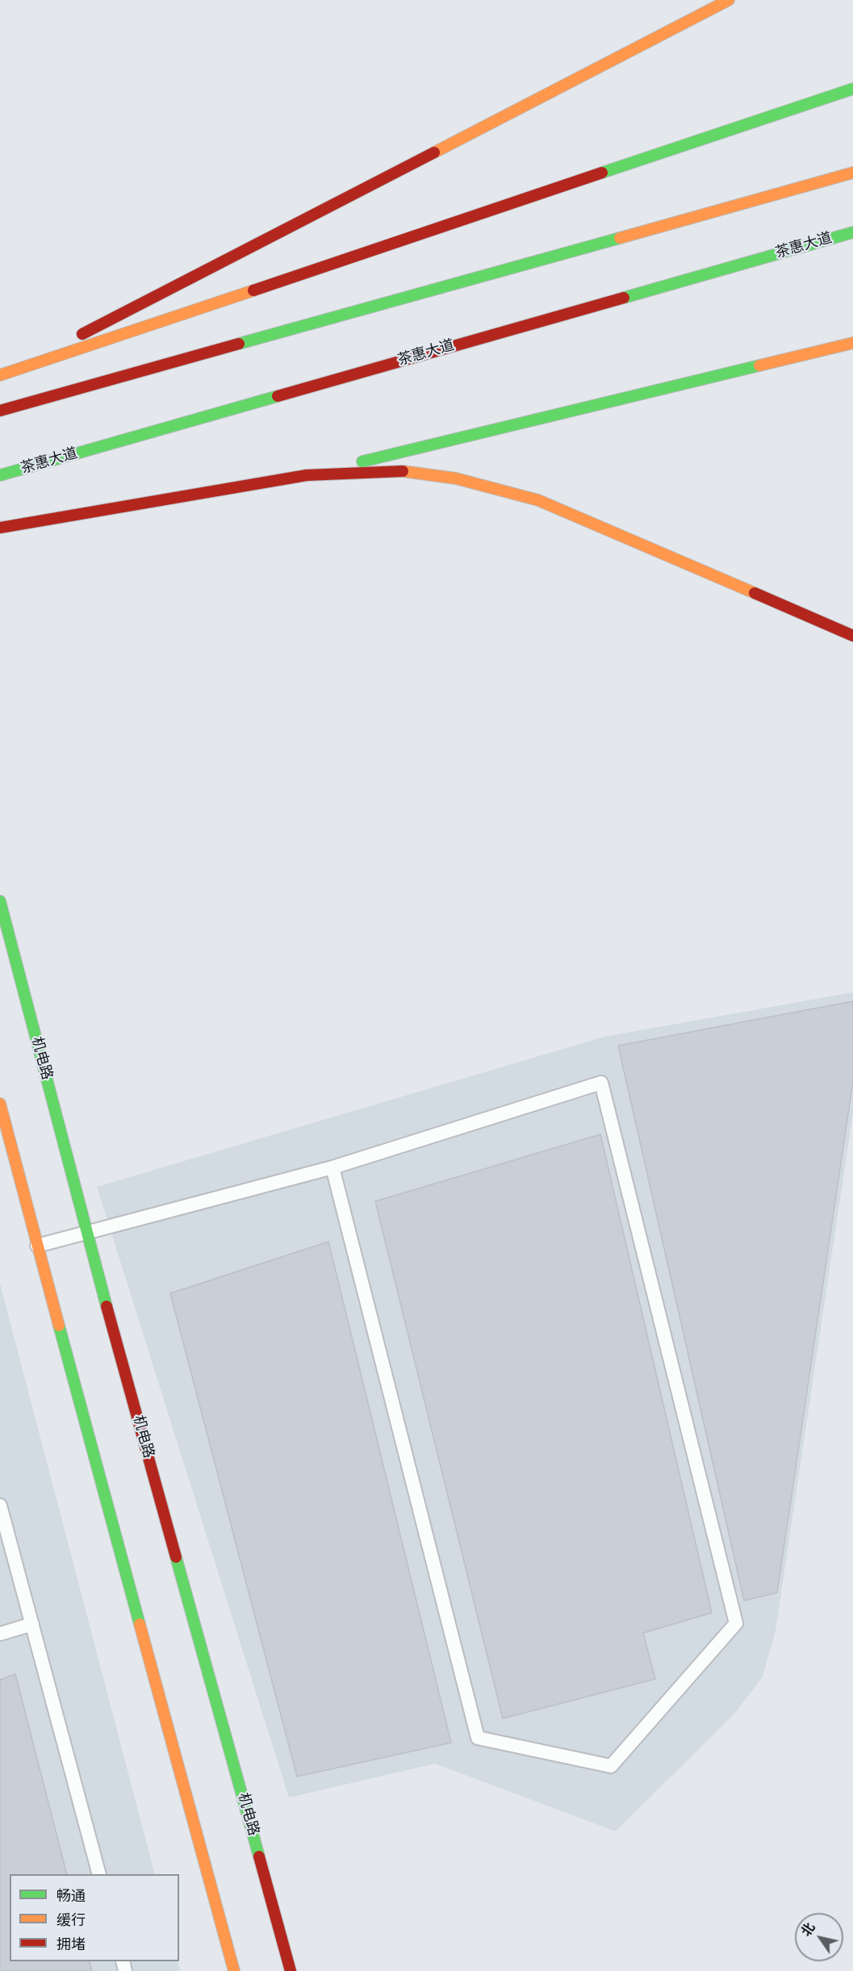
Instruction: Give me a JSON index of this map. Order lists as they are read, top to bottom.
{
  "streets": {
    "main road": ["茶惠大道", "机电路"]
  },
  "legend": ["畅通", "缓行", "拥堵"],
  "north": "top left"
}
